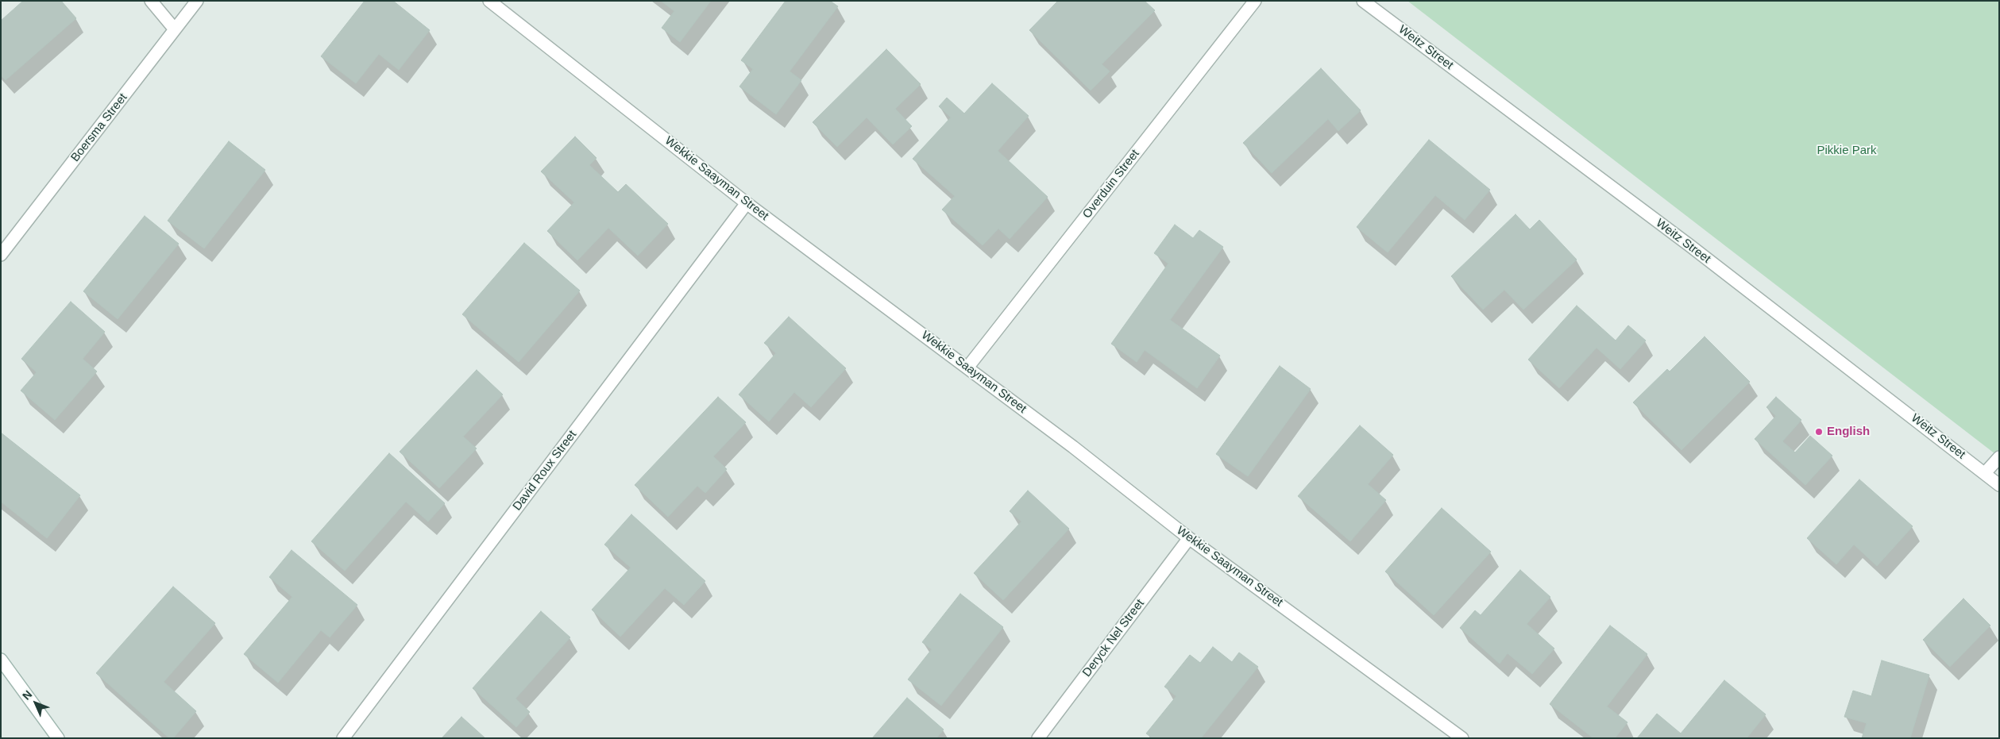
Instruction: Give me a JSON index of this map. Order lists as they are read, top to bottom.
{
  "streets": {
    "street": [
      "Weitz Street",
      "Boersma Street",
      "Wekkie Saayman Street",
      "Overduin Street",
      "David Roux Street",
      "Deryck Nel Street"
    ]
  },
  "crossings": [
    ["Wekkie Saayman Street", "Overduin Street"],
    ["Wekkie Saayman Street", "David Roux Street"],
    ["Wekkie Saayman Street", "Deryck Nel Street"]
  ],
  "parks": ["Pikkie Park"],
  "places": ["English"],
  "north": "top left"
}
